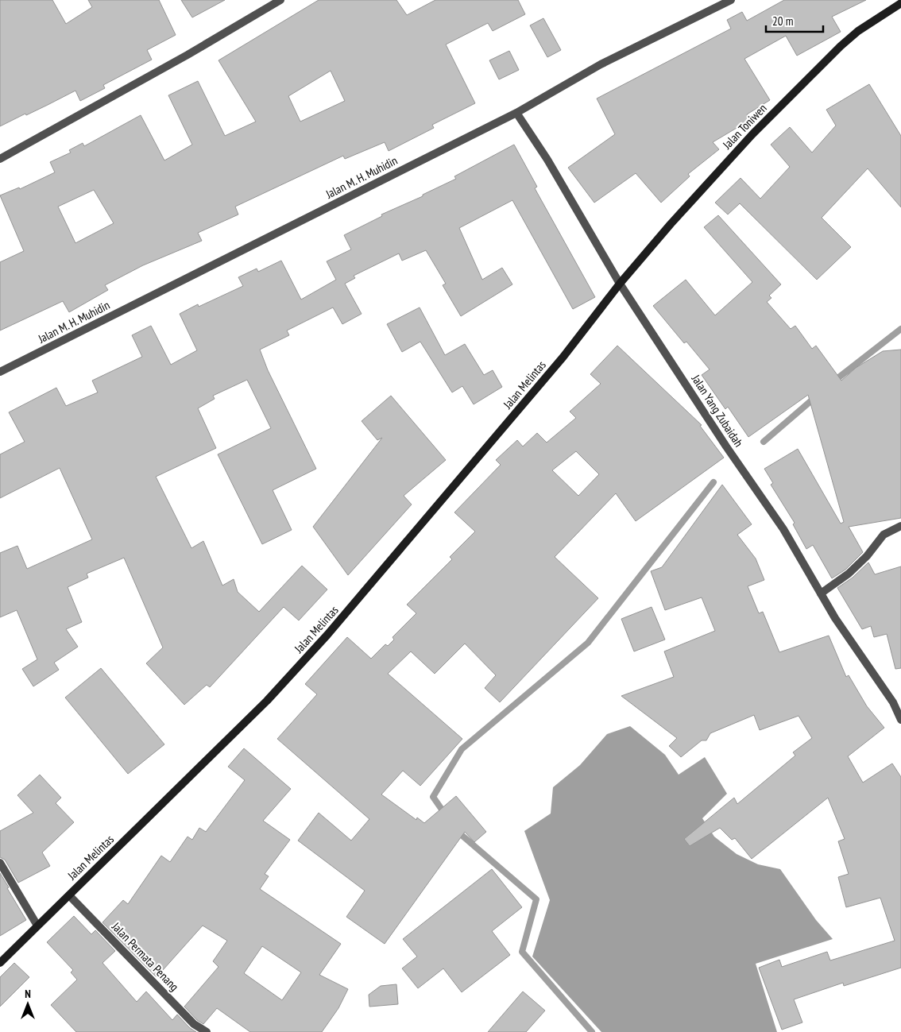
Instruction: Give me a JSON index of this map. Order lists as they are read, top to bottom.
{
  "streets": {
    "main road": ["Jalan Toniwen", "Jalan Melintas"],
    "street": ["Jalan M. H. Muhidin", "Jalan Yang Zubaidah", "Jalan Permata Penang"]
  },
  "crossings": [
    ["Jalan Toniwen", "Jalan Melintas"],
    ["Jalan Toniwen", "Jalan Yang Zubaidah"],
    ["Jalan M. H. Muhidin", "Jalan Yang Zubaidah"],
    ["Jalan Melintas", "Jalan Yang Zubaidah"],
    ["Jalan Melintas", "Jalan Permata Penang"]
  ],
  "scale_bar": "20 m",
  "north": "top"
}
